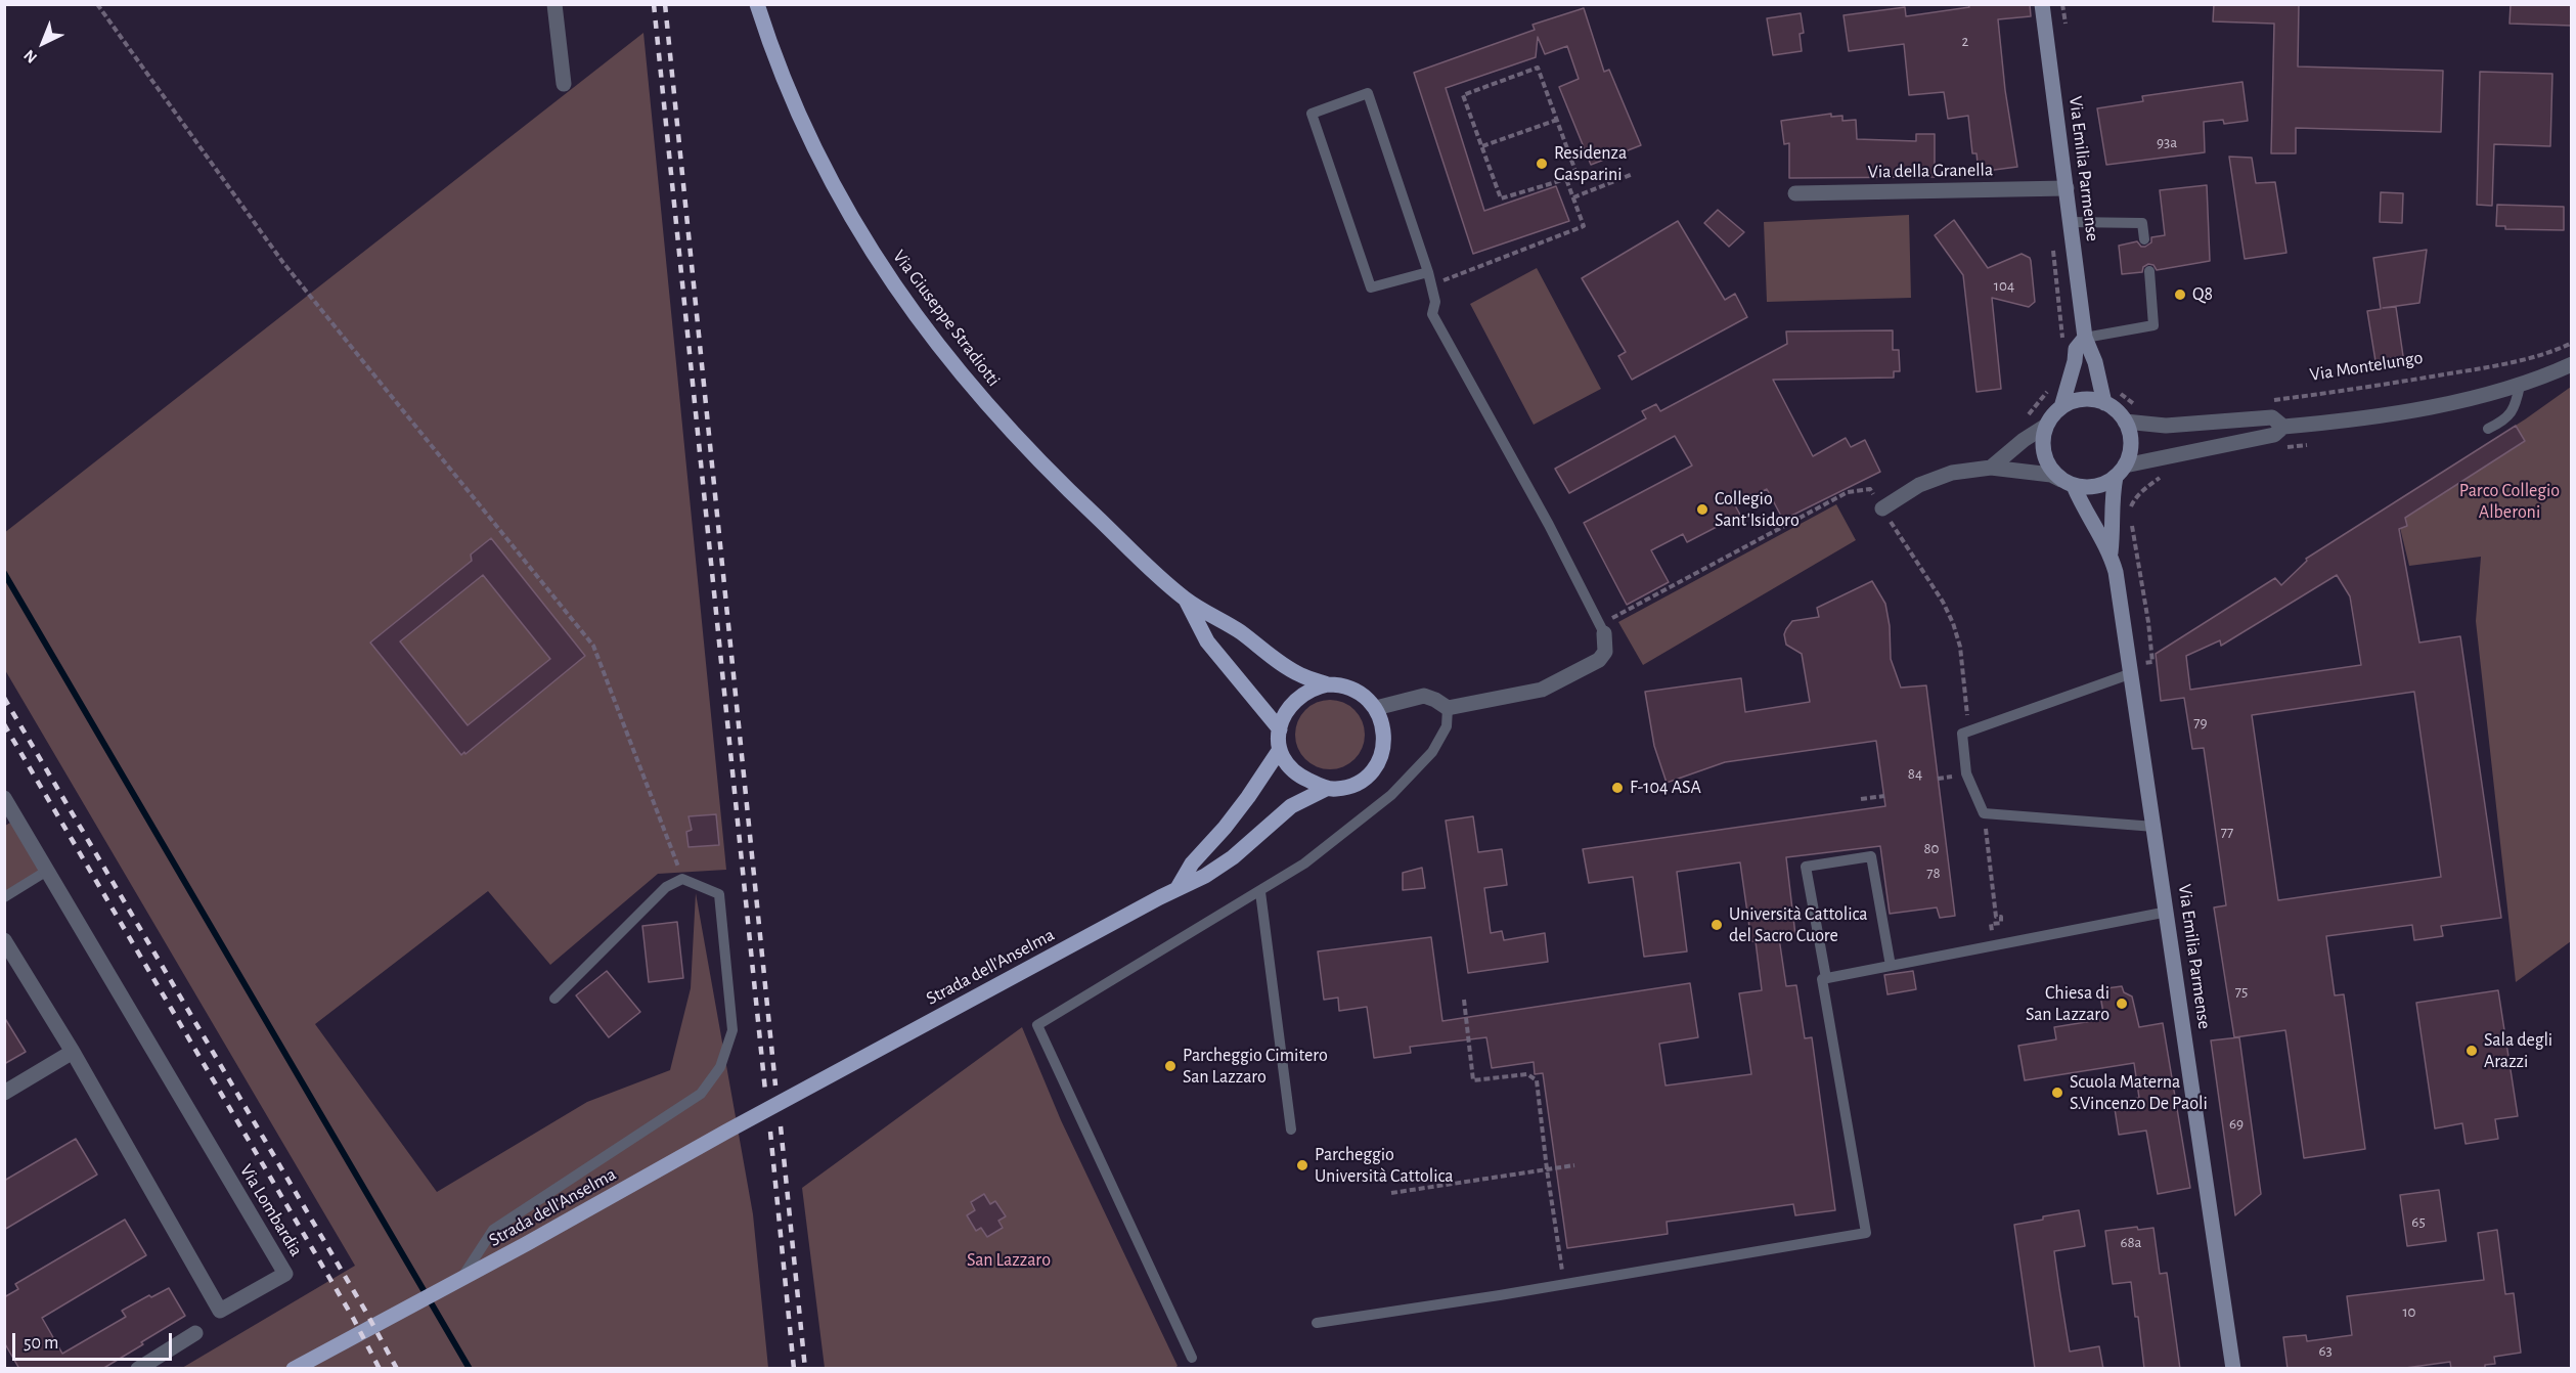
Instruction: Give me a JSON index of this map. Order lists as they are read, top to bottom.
{
  "streets": {
    "main road": ["Via Emilia Parmense", "Via Giuseppe Stradiotti", "Strada dell'Anselma"],
    "street": ["Via della Granella", "Via Lombardia"],
    "path": ["Via Montelungo"]
  },
  "crossings": [
    ["Via Emilia Parmense", "Via della Granella"],
    ["Via Giuseppe Stradiotti", "Strada dell'Anselma"]
  ],
  "parks": ["Parco Collegio Alberoni", "San Lazzaro"],
  "places": [
    "Residenza Gasparini",
    "Q8",
    "Collegio Sant'Isidoro",
    "F-104 ASA",
    "Università Cattolica del Sacro Cuore",
    "Chiesa di San Lazzaro",
    "Sala degli Arazzi",
    "Parcheggio Cimitero San Lazzaro",
    "Scuola Materna S.Vincenzo De Paoli",
    "Parcheggio Università Cattolica"
  ],
  "house_numbers": [
    "2",
    "93a",
    "104",
    "79",
    "84",
    "77",
    "80",
    "78",
    "75",
    "69",
    "65",
    "68a",
    "10",
    "63"
  ],
  "scale_bar": "50 m",
  "north": "bottom left"
}
